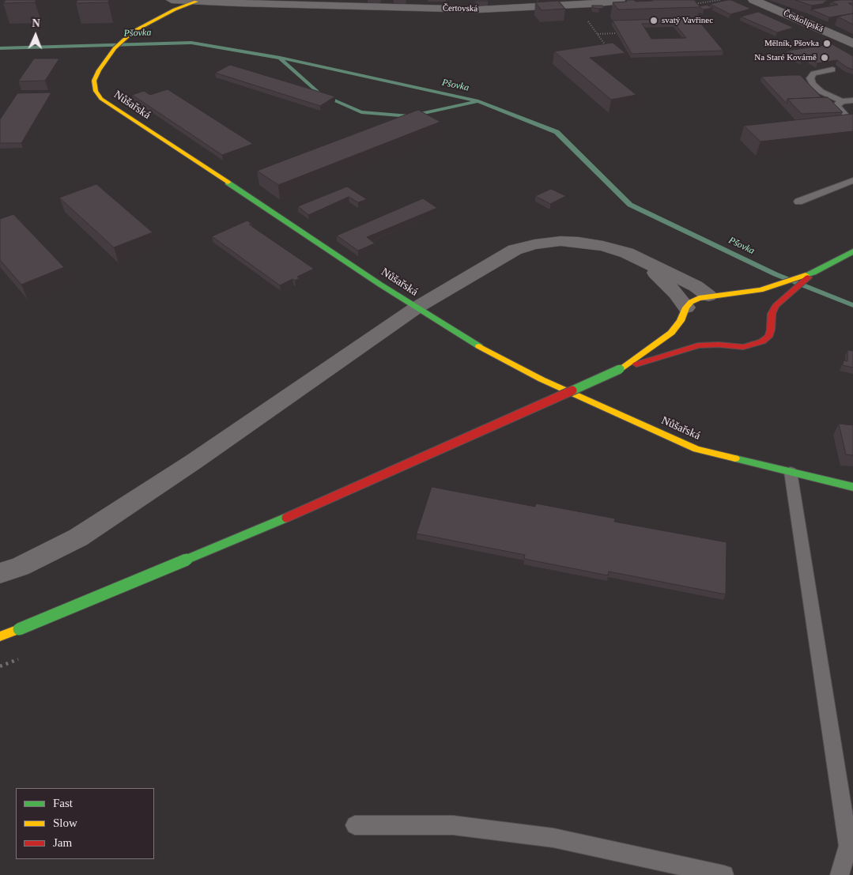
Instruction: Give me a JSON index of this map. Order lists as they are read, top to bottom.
{
  "streets": {
    "street": ["Čertovská", "Českolipská", "Nůšařská"]
  },
  "crossings": [
    ["Čertovská", "Nůšařská"]
  ],
  "water": ["Pšovka"],
  "places": ["svatý Vavřinec", "Mělník, Pšovka", "Na Staré Kovárně"],
  "legend": ["Fast", "Slow", "Jam"],
  "north": "top"
}
